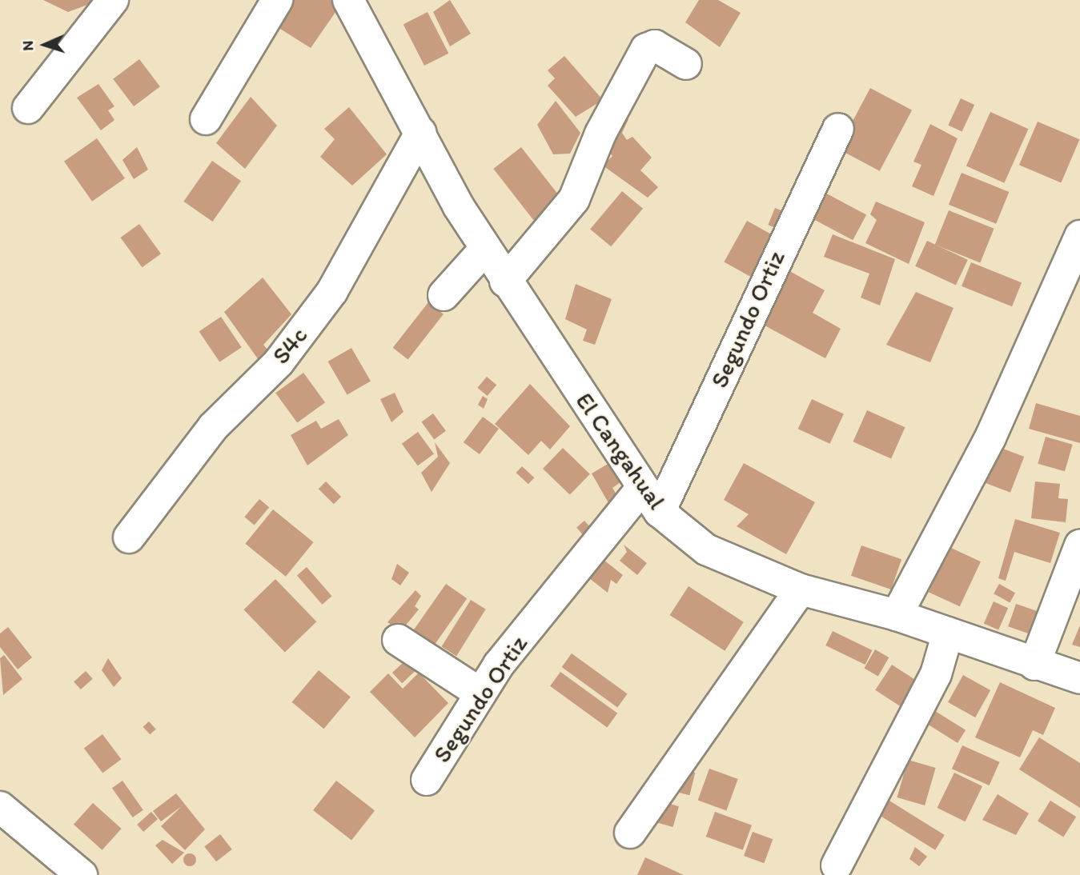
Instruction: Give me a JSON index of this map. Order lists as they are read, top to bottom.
{
  "streets": {
    "street": ["Segundo Ortiz", "S4c", "El Cangahual"]
  },
  "crossings": [
    ["Segundo Ortiz", "El Cangahual"],
    ["S4c", "El Cangahual"]
  ],
  "north": "left"
}
